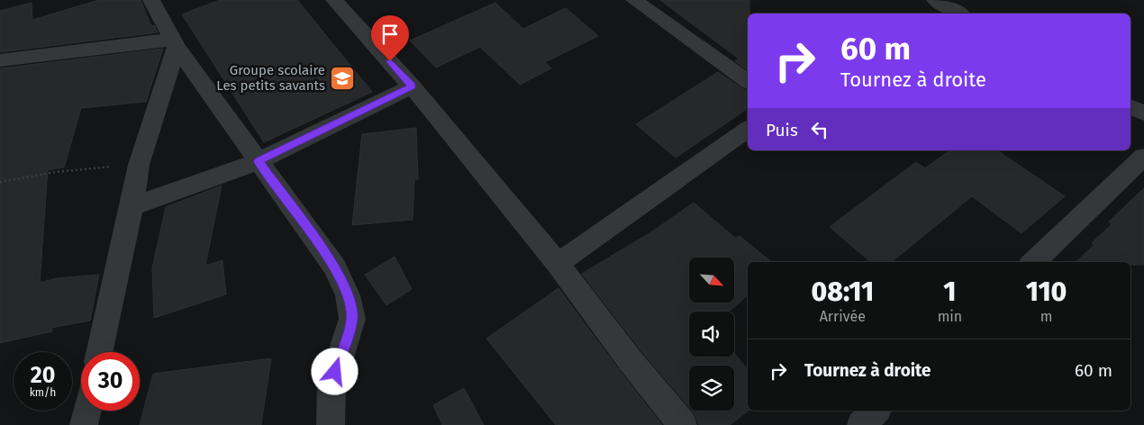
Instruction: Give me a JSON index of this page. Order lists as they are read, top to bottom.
{
  "places": {
    "school or university": ["Groupe scolaire Les petits savants"]
  },
  "north": "bottom right",
  "page": {
    "turn": ["60 m", "Tournez à droite"],
    "then": "Puis",
    "eta": [
      "08:11",
      "Arrivée",
      "1",
      "min",
      "110",
      "m"
    ],
    "list": [
      {
        "name": "Tournez à droite",
        "value": "60 m"
      }
    ],
    "speed": "20 km/h",
    "limit": "30"
  }
}
